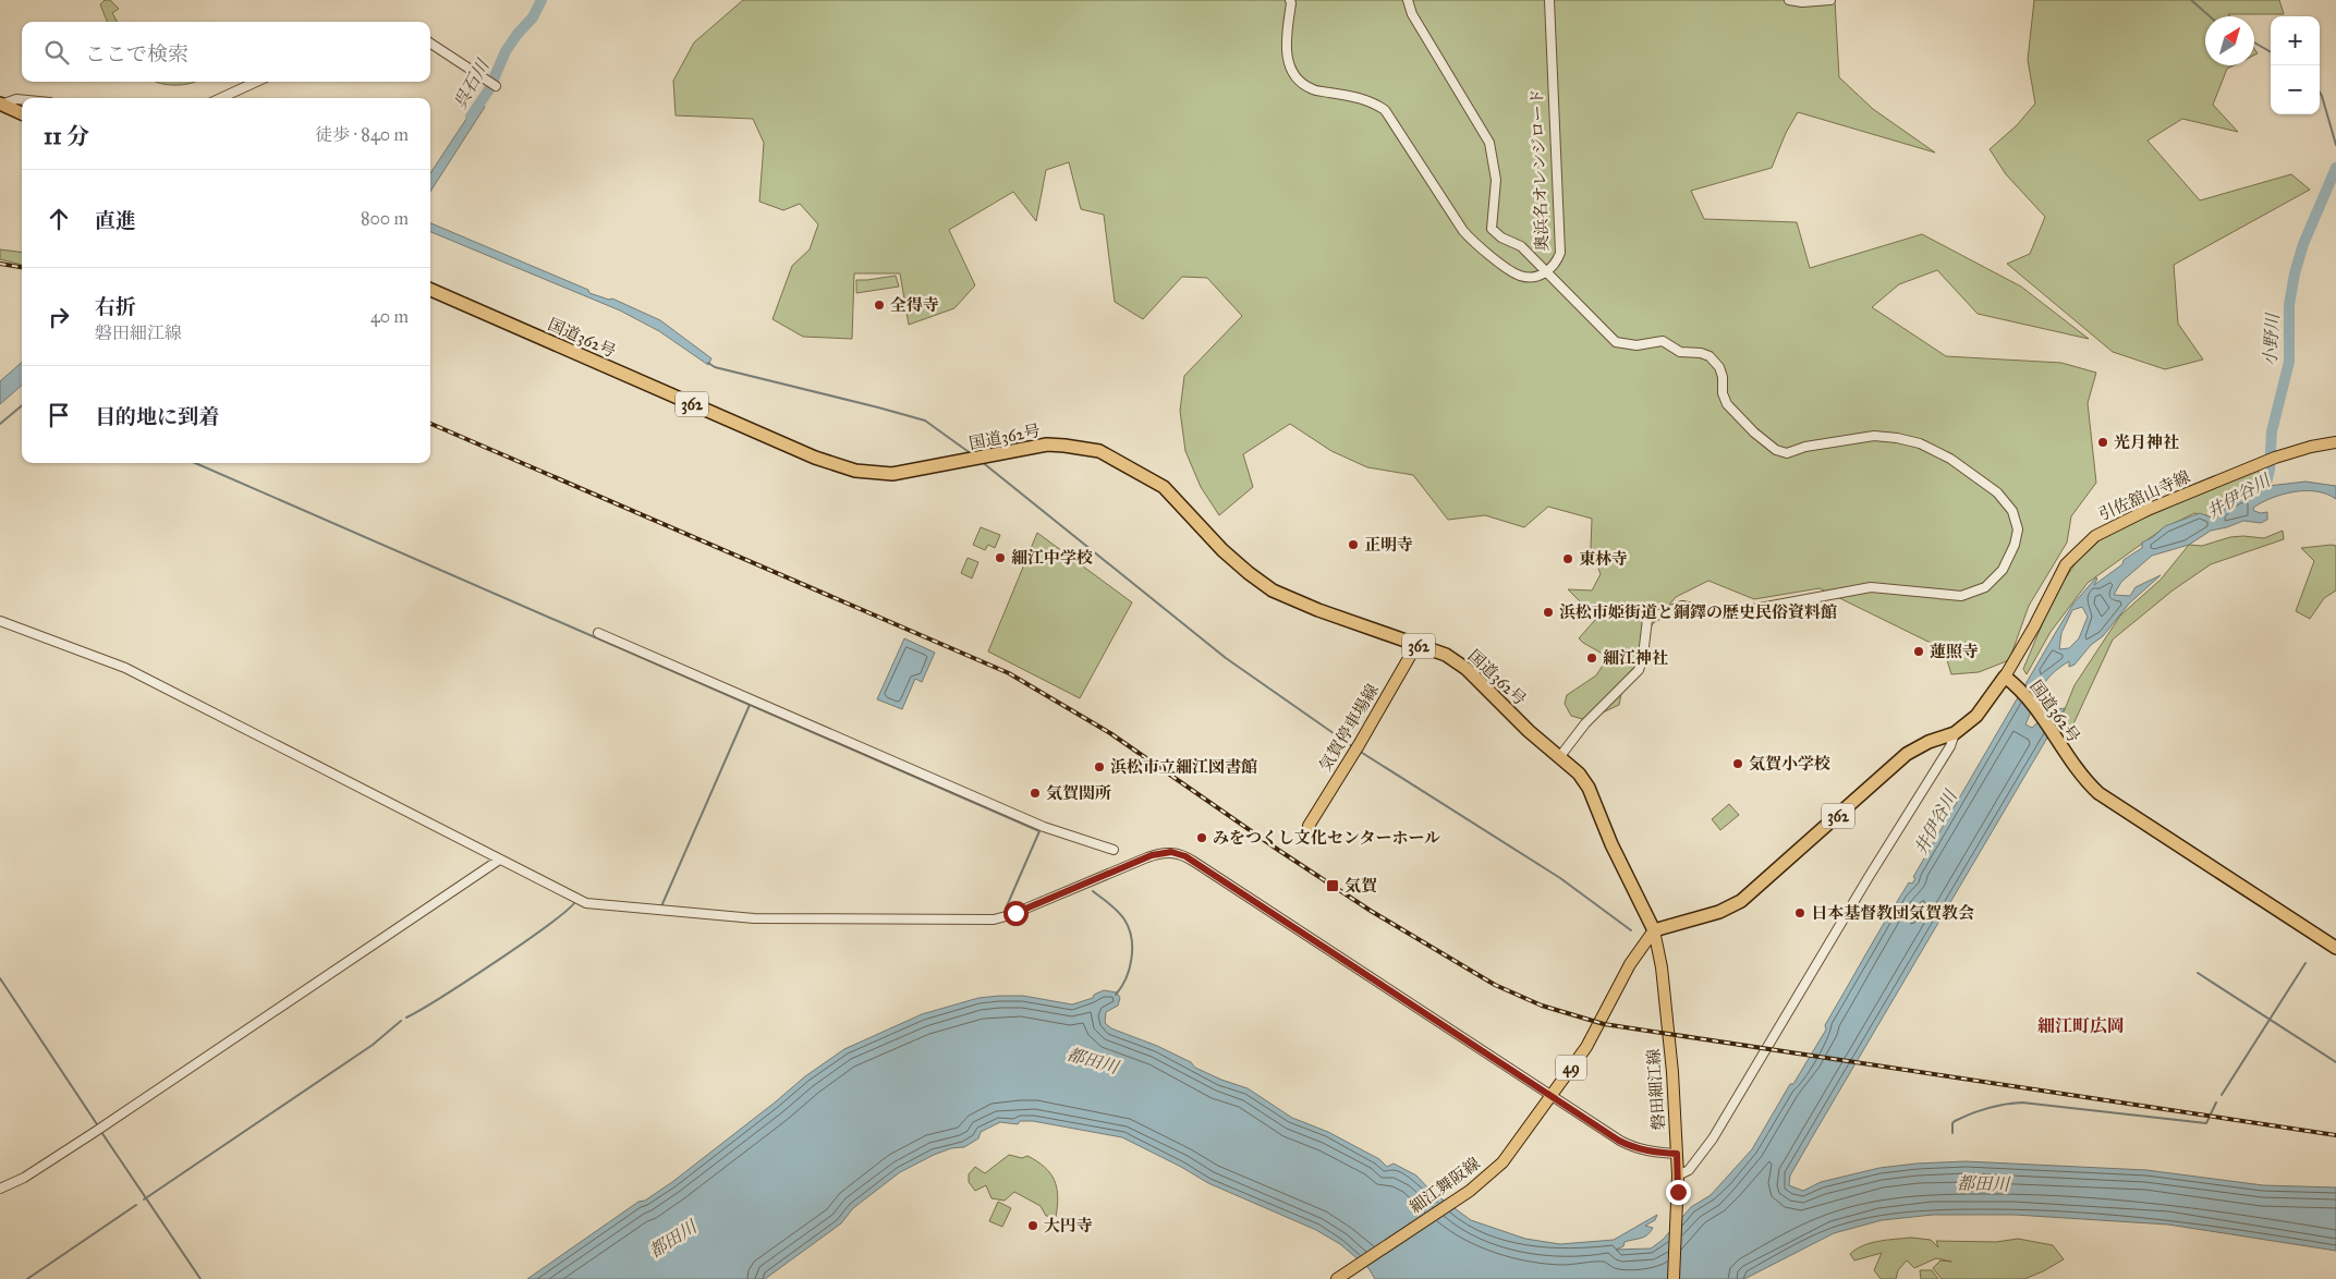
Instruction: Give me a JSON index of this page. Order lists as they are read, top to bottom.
{
  "streets": {
    "highway": ["国道362号", "362"],
    "main road": [
      "引佐舘山寺線",
      "気賀停車場線",
      "49",
      "磐田細江線",
      "細江舞阪線"
    ],
    "street": ["奥浜名オレンジロード"]
  },
  "crossings": [
    ["国道362号", "引佐舘山寺線"],
    ["国道362号", "気賀停車場線"],
    ["国道362号", "磐田細江線"],
    ["国道362号", "細江舞阪線"],
    ["磐田細江線", "細江舞阪線"]
  ],
  "districts": ["細江町広岡"],
  "water": [
    "呉石川",
    "小野川",
    "井伊谷川",
    "都田川"
  ],
  "places": {
    "other": [
      "全得寺",
      "光月神社",
      "正明寺",
      "細江中学校",
      "東林寺",
      "浜松市姫街道と銅鐸の歴史民俗資料館",
      "蓮照寺",
      "細江神社",
      "気賀小学校",
      "浜松市立細江図書館",
      "気賀関所",
      "みをつくし文化センターホール",
      "日本基督教団気賀教会",
      "大円寺"
    ],
    "transit": ["気賀"]
  },
  "north": "top right",
  "page": {
    "map_buttons": ["+", "−"],
    "search": "ここで検索",
    "heading": ["11 分", "徒歩 · 840 m"],
    "list": [
      ["直進", "800 m"],
      ["右折", "磐田細江線", "40 m"],
      "目的地に到着"
    ]
  }
}
